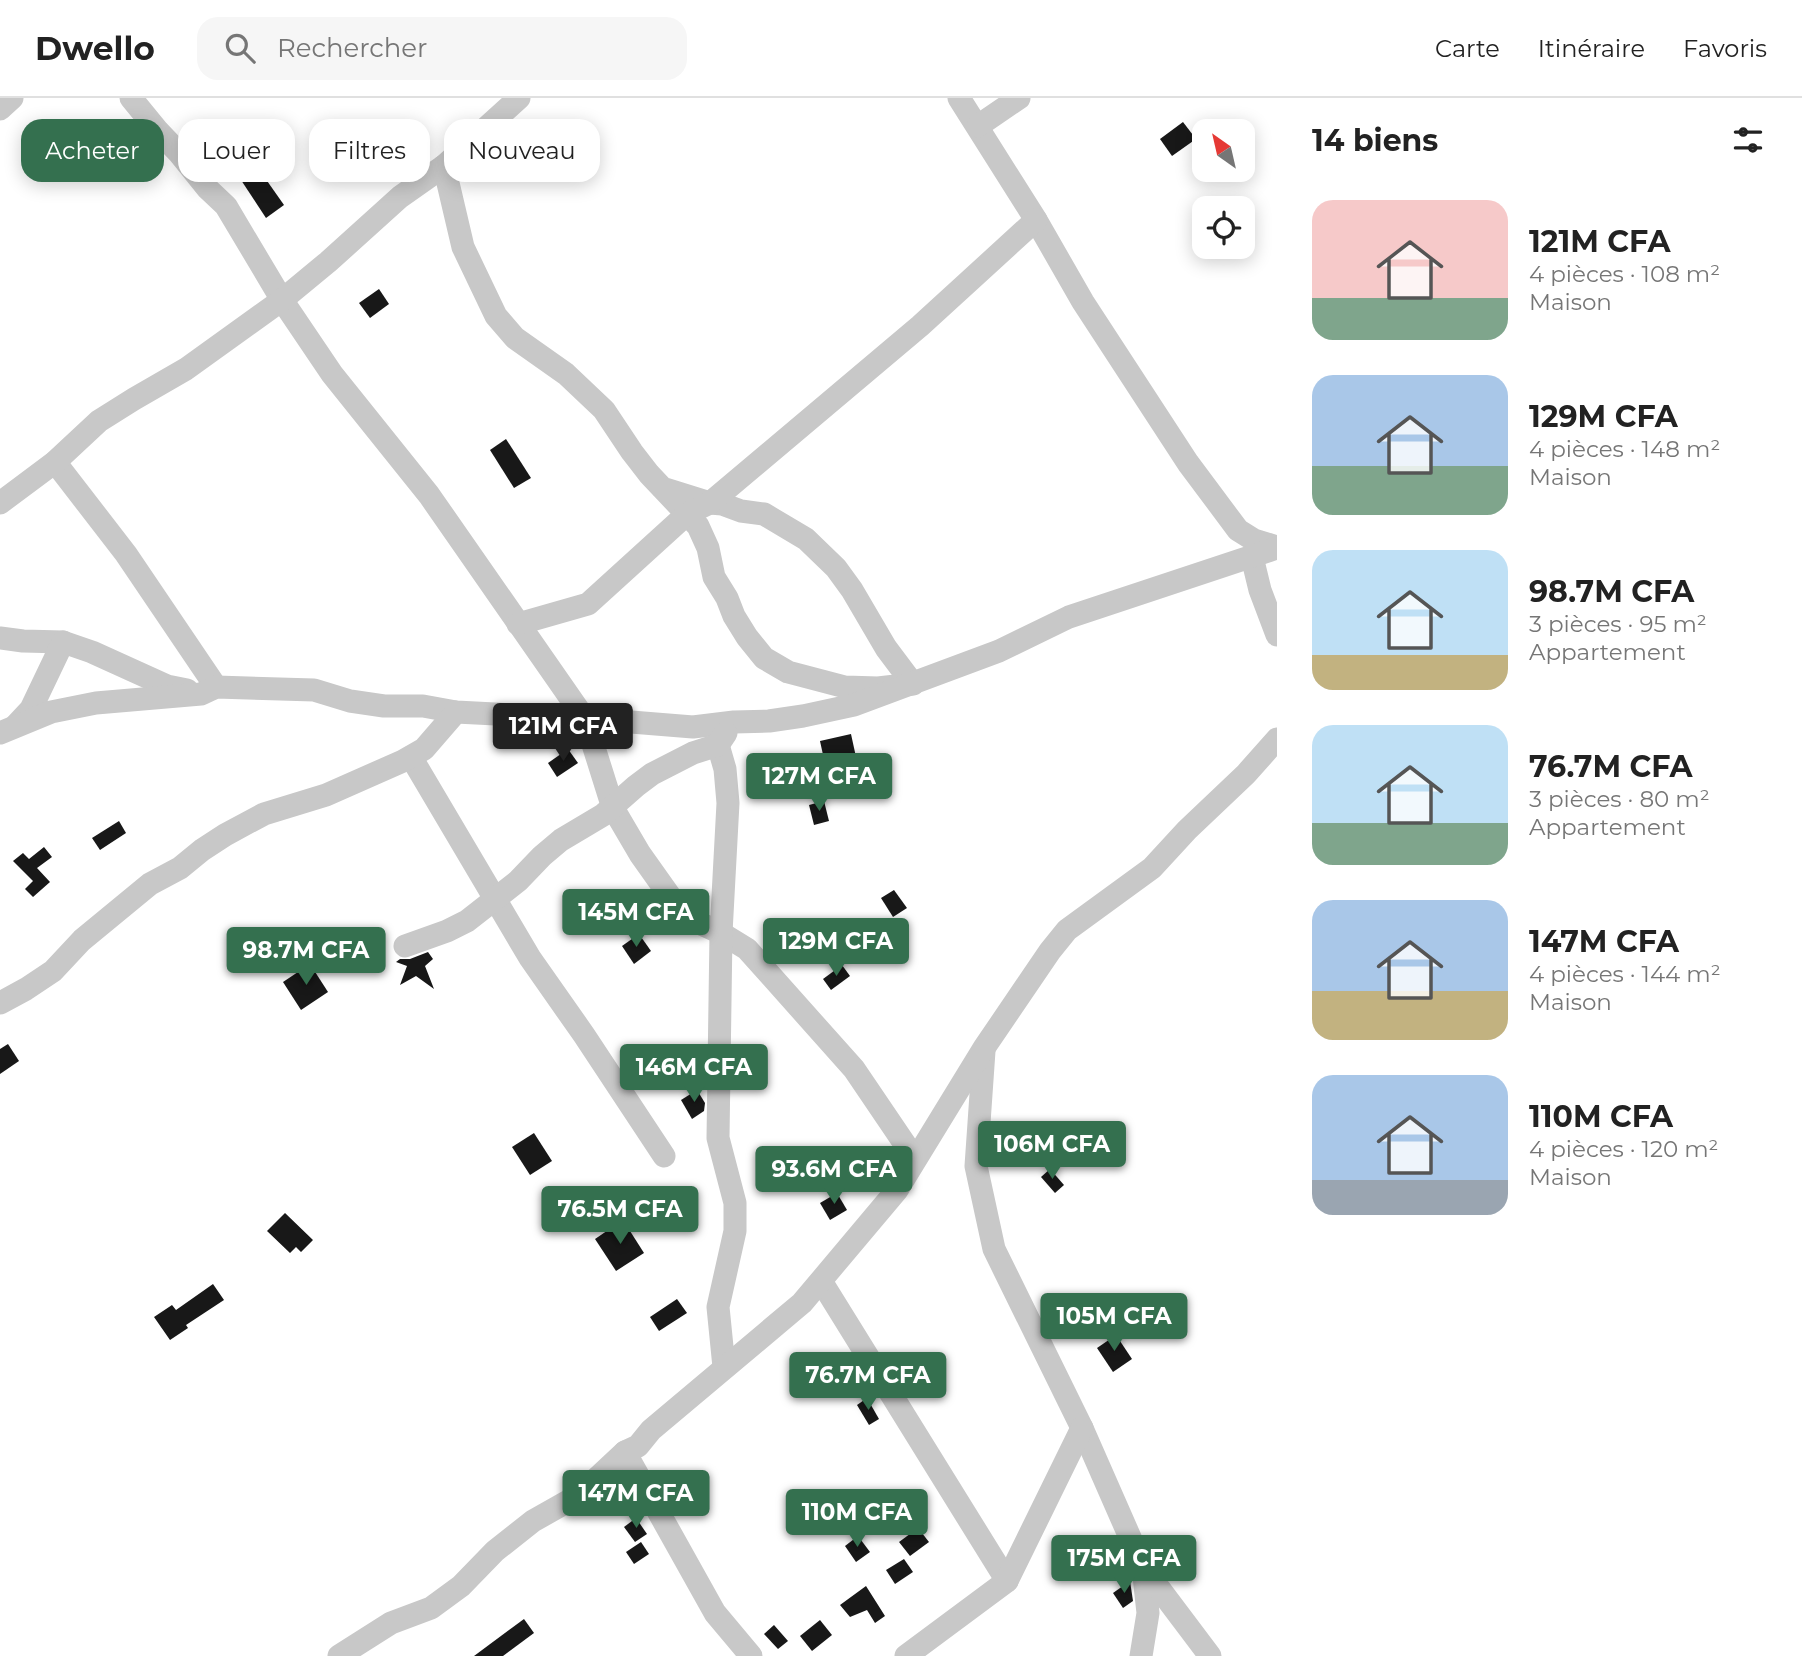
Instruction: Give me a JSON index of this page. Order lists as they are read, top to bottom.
{
  "north": "top left",
  "page": {
    "header": "Dwello",
    "search": "Rechercher",
    "nav": ["Carte", "Itinéraire", "Favoris"],
    "heading": "14 biens",
    "chip": [
      "Acheter",
      "Louer",
      "Filtres",
      "Nouveau"
    ],
    "list": [
      {
        "name": "121M CFA",
        "note": "4 pièces · 108 m² · Maison"
      },
      {
        "name": "129M CFA",
        "note": "4 pièces · 148 m² · Maison"
      },
      {
        "name": "98.7M CFA",
        "note": "3 pièces · 95 m² · Appartement"
      },
      {
        "name": "76.7M CFA",
        "note": "3 pièces · 80 m² · Appartement"
      },
      {
        "name": "147M CFA",
        "note": "4 pièces · 144 m² · Maison"
      },
      {
        "name": "110M CFA",
        "note": "4 pièces · 120 m² · Maison"
      }
    ],
    "price": [
      "121M CFA",
      "127M CFA",
      "145M CFA",
      "129M CFA",
      "98.7M CFA",
      "146M CFA",
      "106M CFA",
      "93.6M CFA",
      "76.5M CFA",
      "105M CFA",
      "76.7M CFA",
      "147M CFA",
      "110M CFA",
      "175M CFA"
    ]
  }
}
